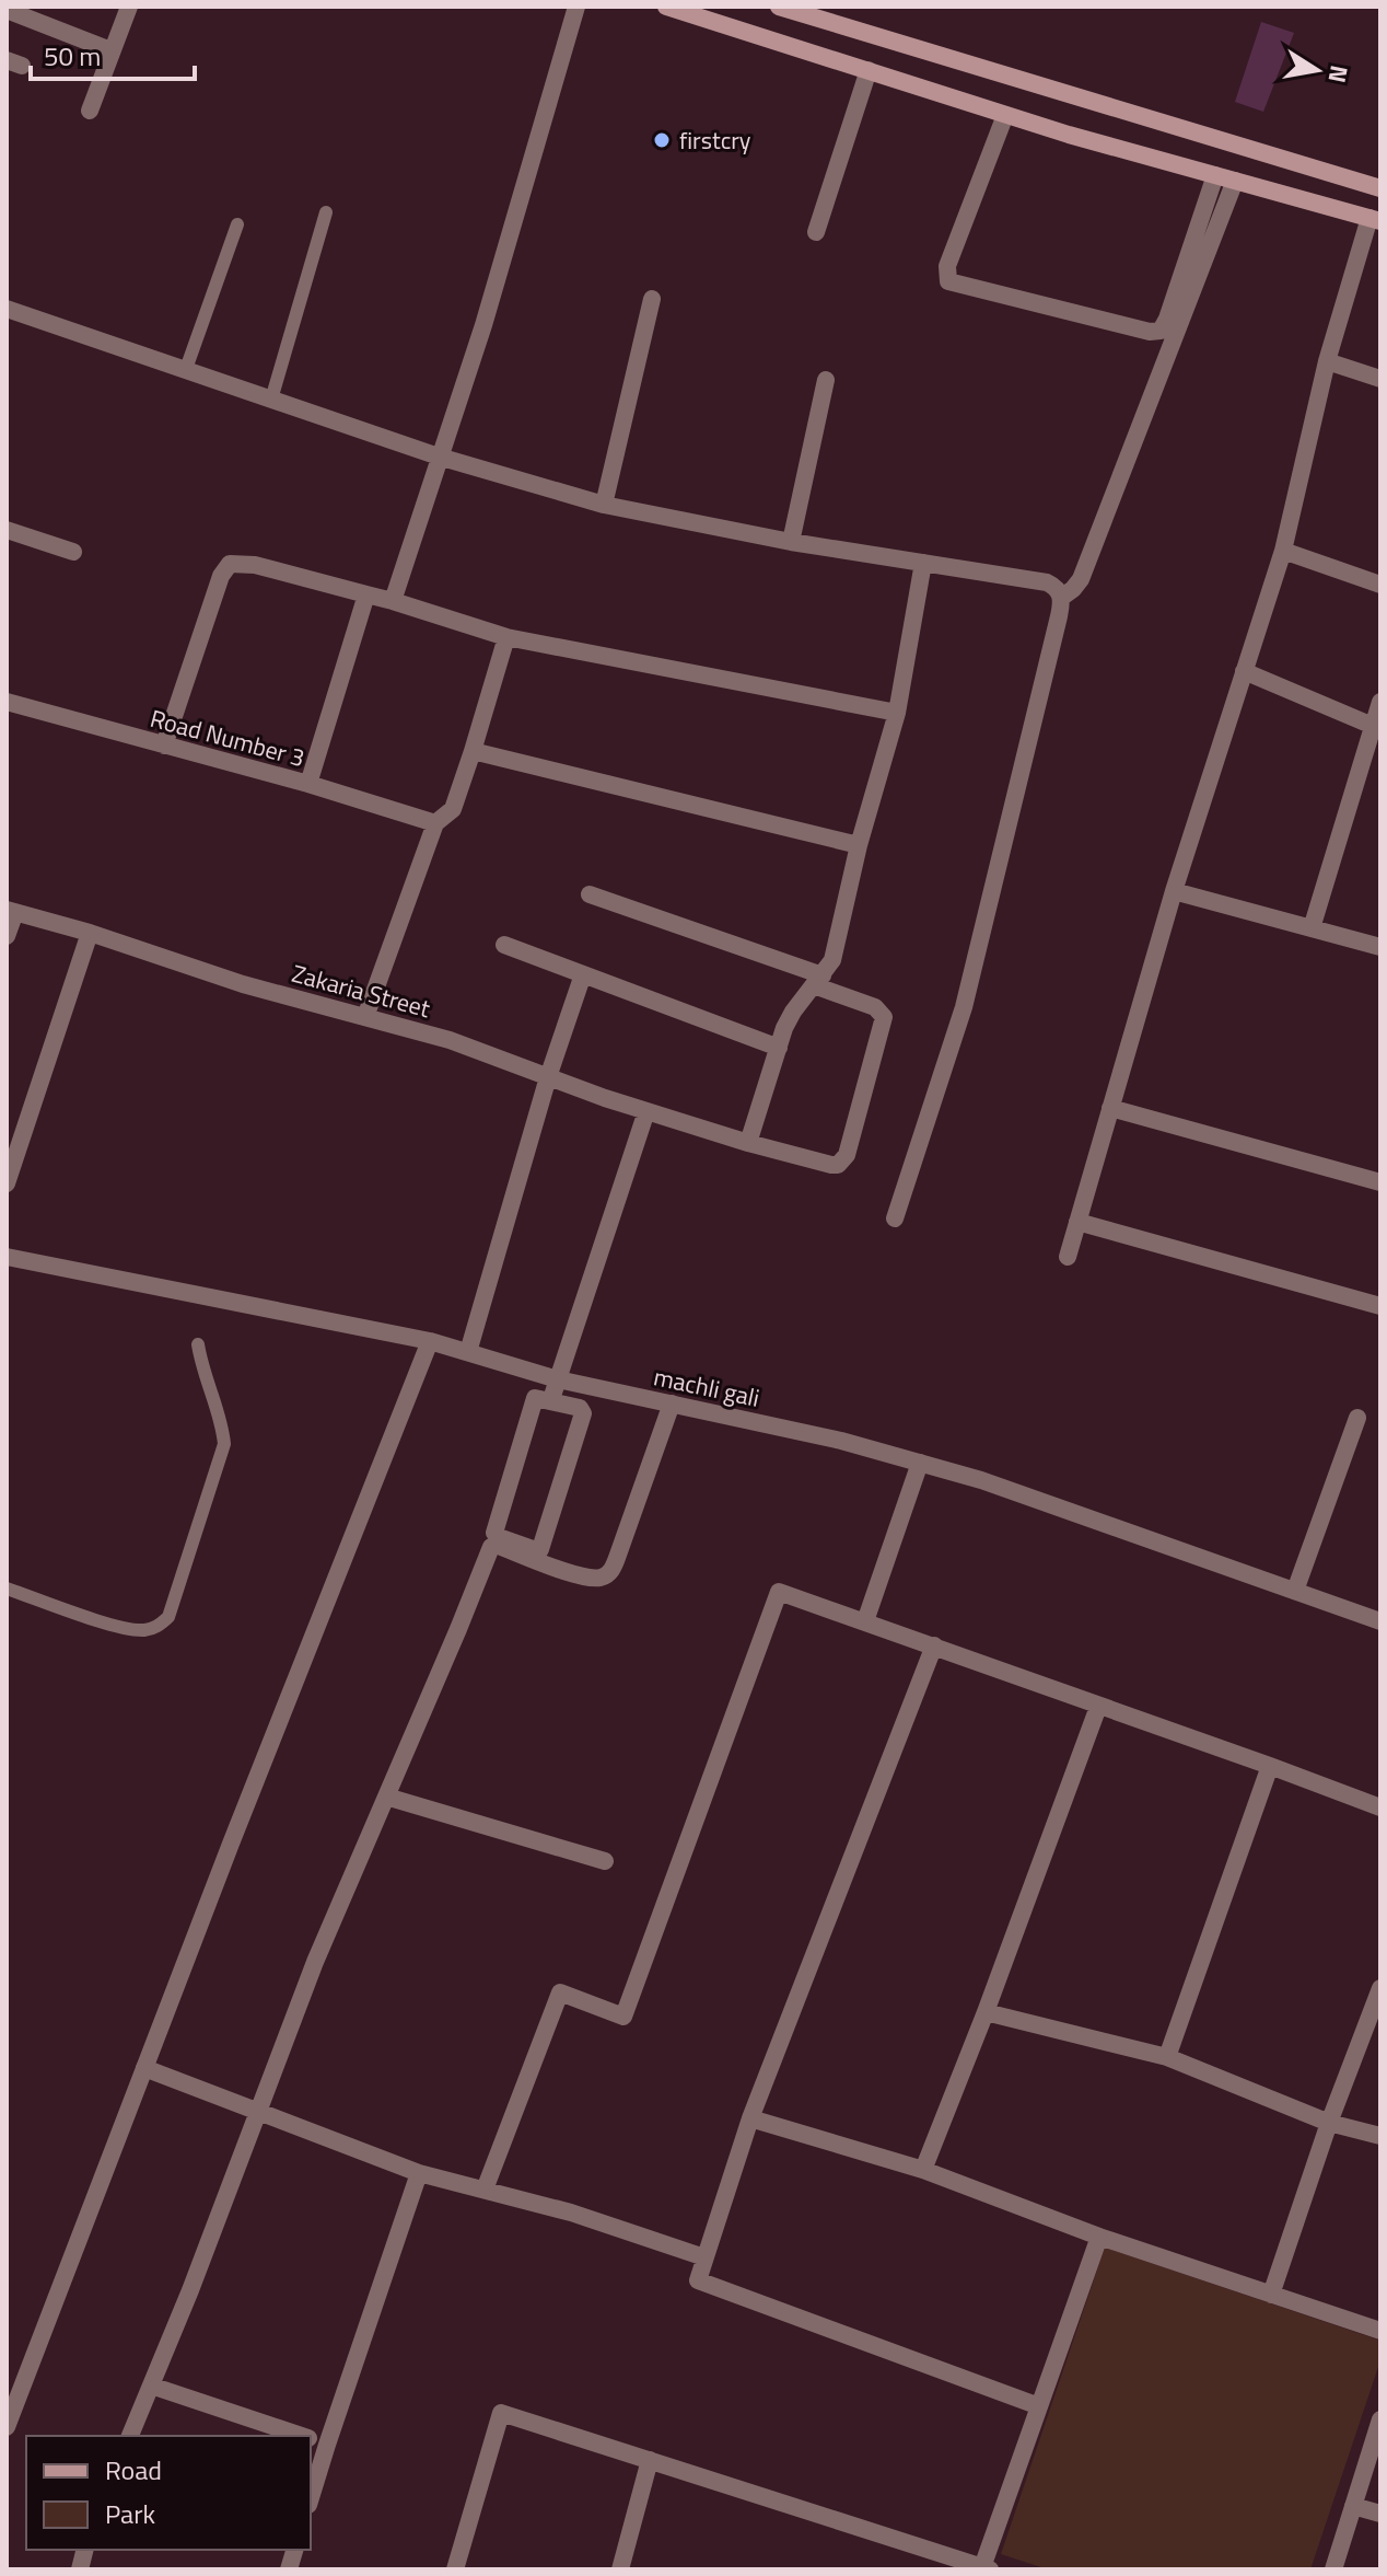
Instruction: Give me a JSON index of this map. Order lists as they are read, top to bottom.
{
  "streets": {
    "street": ["Road Number 3", "Zakaria Street", "machli gali"]
  },
  "places": ["firstcry"],
  "legend": ["Road", "Park"],
  "scale_bar": "50 m",
  "north": "right"
}
